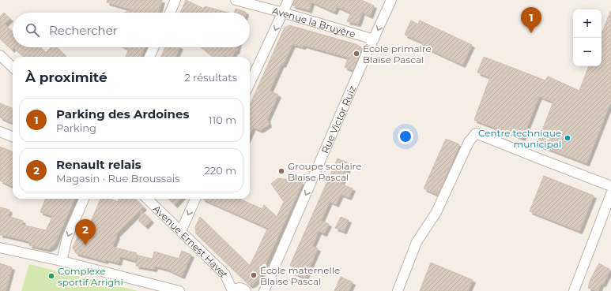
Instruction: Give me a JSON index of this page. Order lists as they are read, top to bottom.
{
  "streets": {
    "street": ["Avenue la Bruyère", "Rue Victor Ruiz", "Avenue Ernest Havet"]
  },
  "crossings": [
    ["Avenue la Bruyère", "Rue Victor Ruiz"]
  ],
  "one_way": ["Rue Victor Ruiz"],
  "places": [
    "École primaire Blaise Pascal",
    "Centre technique municipal",
    "Groupe scolaire Blaise Pascal",
    "École maternelle Blaise Pascal",
    "Complexe sportif Arrighi"
  ],
  "page": {
    "pins": ["1", "2"],
    "map_buttons": ["+", "−"],
    "search": "Rechercher",
    "heading": ["À proximité", "2 résultats"],
    "list": [
      {
        "mark": "1",
        "name": "Parking des Ardoines",
        "note": "Parking",
        "value": "110 m"
      },
      {
        "mark": "2",
        "name": "Renault relais",
        "note": "Magasin · Rue Broussais",
        "value": "220 m"
      }
    ]
  }
}
